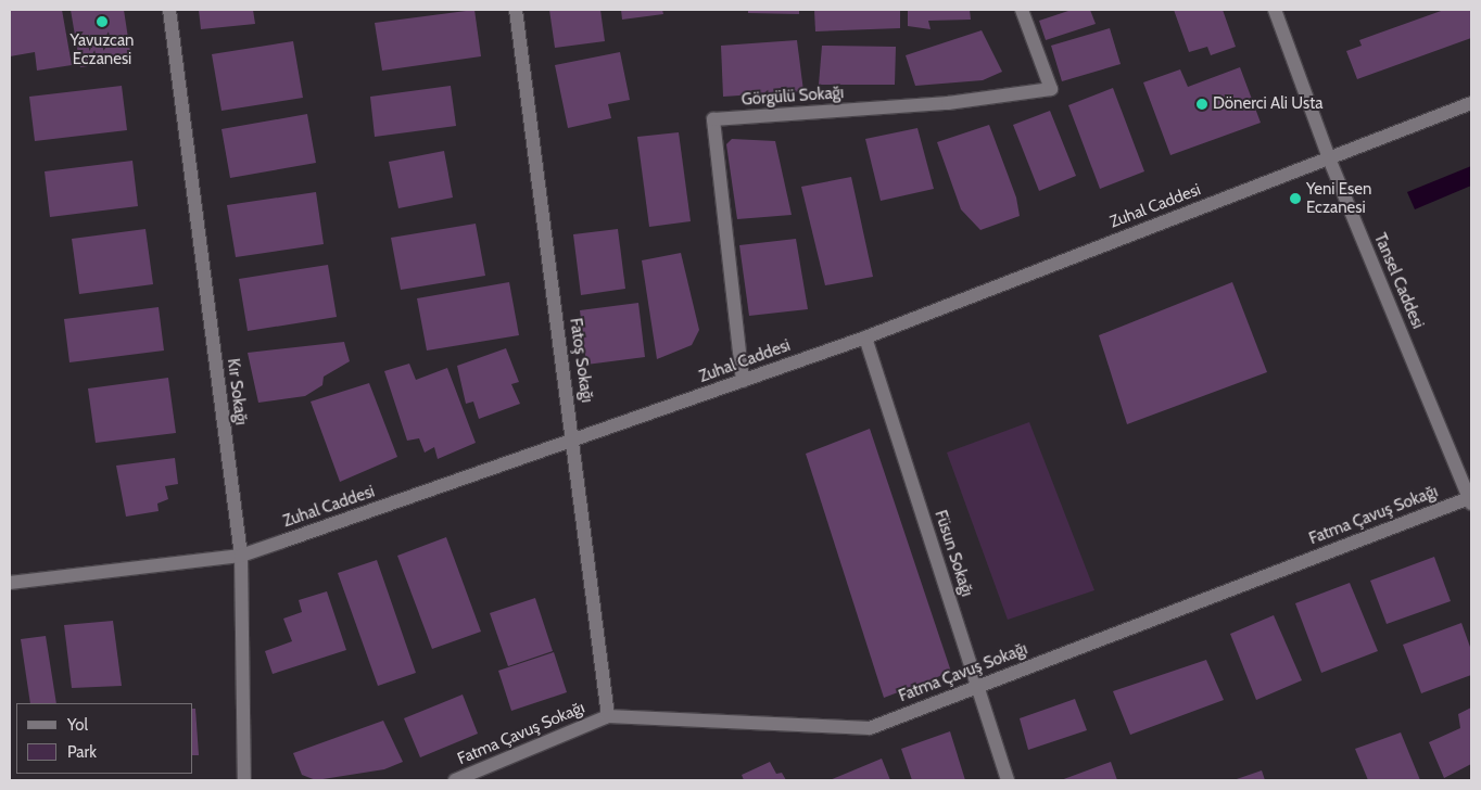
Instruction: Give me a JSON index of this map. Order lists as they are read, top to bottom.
{
  "streets": {
    "street": [
      "Görgülü Sokağı",
      "Zuhal Caddesi",
      "Tansel Caddesi",
      "Fatoş Sokağı",
      "Kır Sokağı",
      "Fatma Çavuş Sokağı",
      "Füsun Sokağı"
    ]
  },
  "crossings": [
    ["Görgülü Sokağı", "Zuhal Caddesi"],
    ["Zuhal Caddesi", "Tansel Caddesi"],
    ["Zuhal Caddesi", "Fatoş Sokağı"],
    ["Zuhal Caddesi", "Kır Sokağı"],
    ["Zuhal Caddesi", "Füsun Sokağı"],
    ["Tansel Caddesi", "Fatma Çavuş Sokağı"],
    ["Fatoş Sokağı", "Fatma Çavuş Sokağı"],
    ["Fatma Çavuş Sokağı", "Füsun Sokağı"]
  ],
  "places": ["Yavuzcan Eczanesi", "Dönerci Ali Usta", "Yeni Esen Eczanesi"],
  "legend": ["Yol", "Park"]
}
